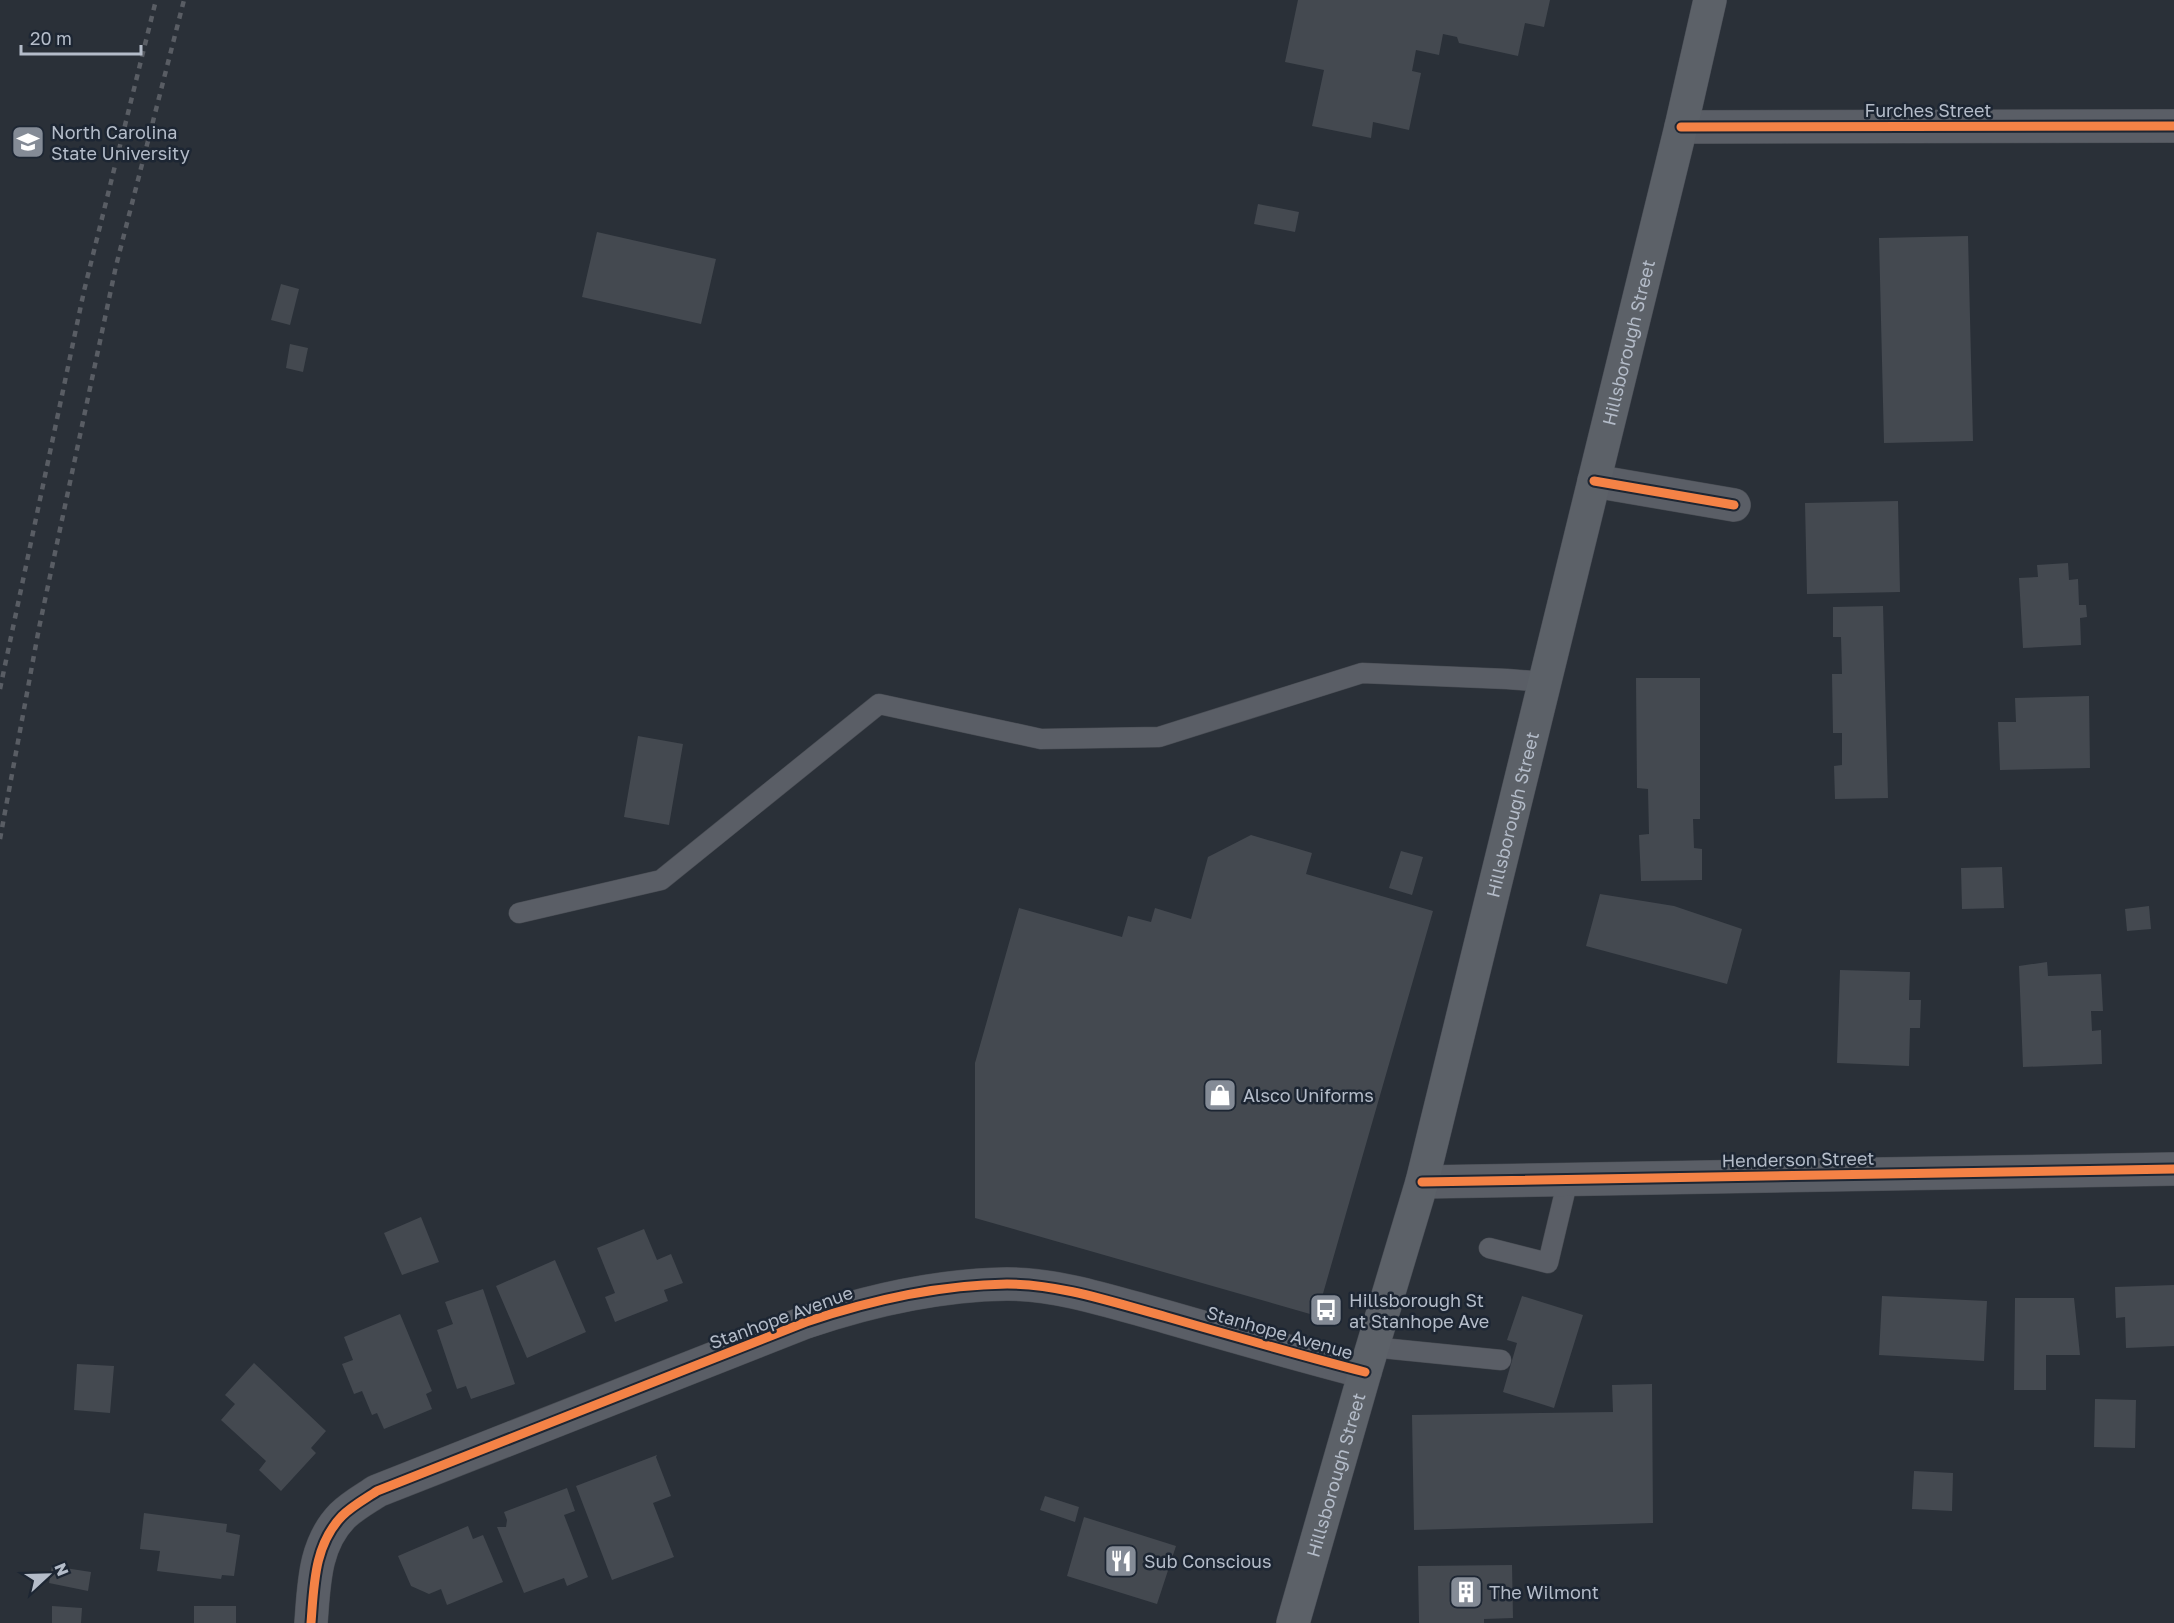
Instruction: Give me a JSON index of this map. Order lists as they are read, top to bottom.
{
  "streets": {
    "main road": ["Hillsborough Street"],
    "street": ["Furches Street", "Henderson Street", "Stanhope Avenue"]
  },
  "crossings": [
    ["Furches Street", "Hillsborough Street"],
    ["Hillsborough Street", "Henderson Street"],
    ["Hillsborough Street", "Stanhope Avenue"]
  ],
  "places": {
    "school or university": ["North Carolina State University"],
    "shop": ["Alsco Uniforms"],
    "bus stop": ["Hillsborough St at Stanhope Ave"],
    "restaurant": ["Sub Conscious"],
    "building": ["The Wilmont"]
  },
  "scale_bar": "20 m",
  "north": "right"
}
